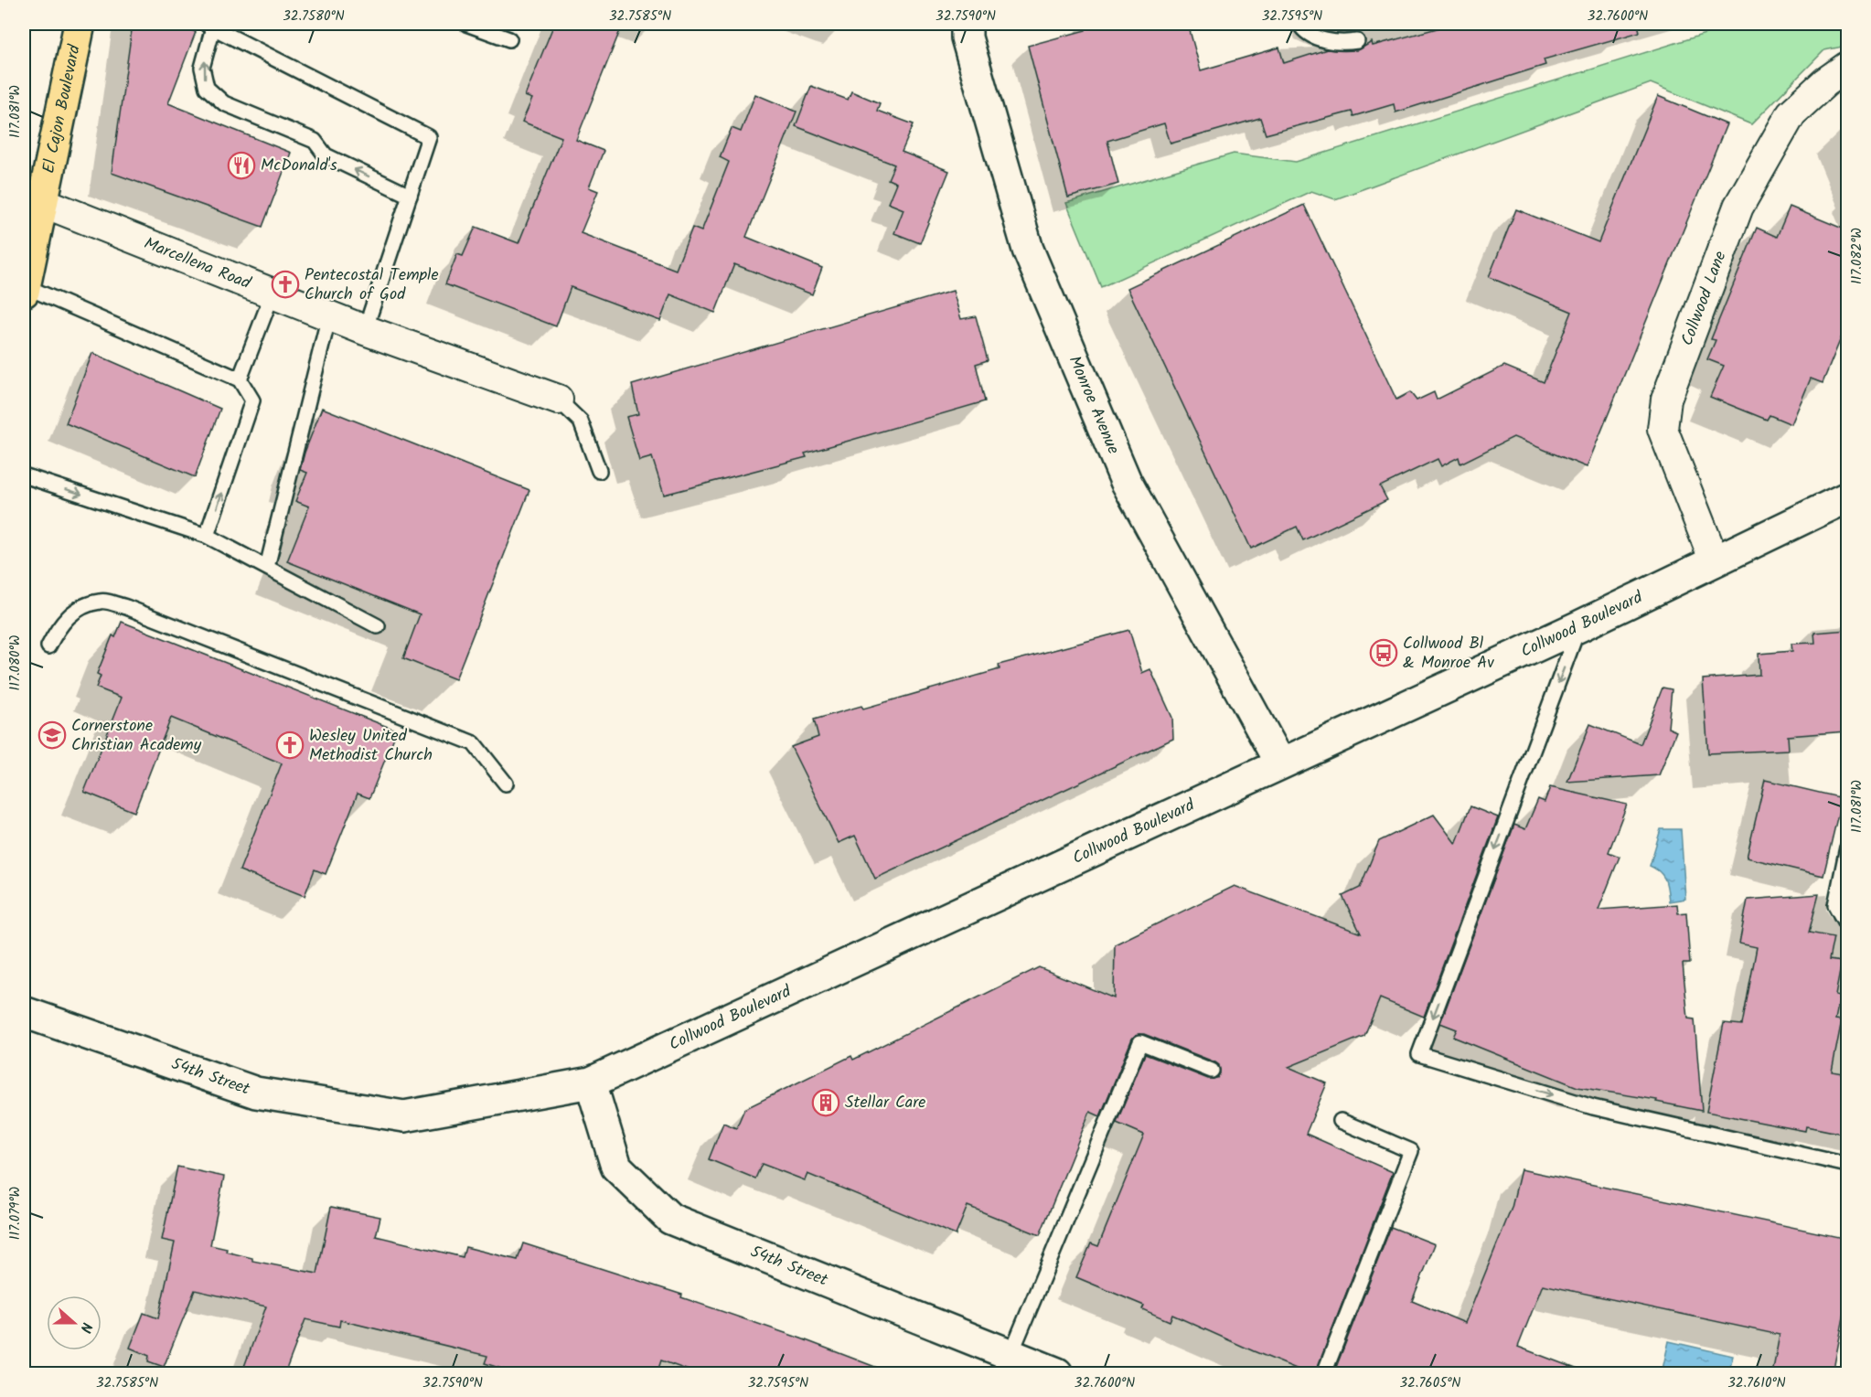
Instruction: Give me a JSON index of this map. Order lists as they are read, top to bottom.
{
  "streets": {
    "main road": [
      "El Cajon Boulevard",
      "Monroe Avenue",
      "Collwood Boulevard",
      "54th Street"
    ],
    "street": ["Marcellena Road", "Collwood Lane"]
  },
  "crossings": [
    ["El Cajon Boulevard", "Marcellena Road"],
    ["Collwood Lane", "Collwood Boulevard"],
    ["Monroe Avenue", "Collwood Boulevard"],
    ["Collwood Boulevard", "54th Street"]
  ],
  "places": {
    "restaurant": ["McDonald's"],
    "church": ["Pentecostal Temple Church of God", "Wesley United Methodist Church"],
    "bus stop": ["Collwood Bl & Monroe Av"],
    "school or university": ["Cornerstone Christian Academy"],
    "building": ["Stellar Care"]
  },
  "north": "right",
  "coordinates": [
    "32.7580°N",
    "32.7585°N",
    "32.7590°N",
    "32.7595°N",
    "32.7600°N",
    "117.081°W",
    "117.082°W",
    "117.080°W",
    "117.079°W",
    "32.7605°N",
    "32.7610°N"
  ]
}
